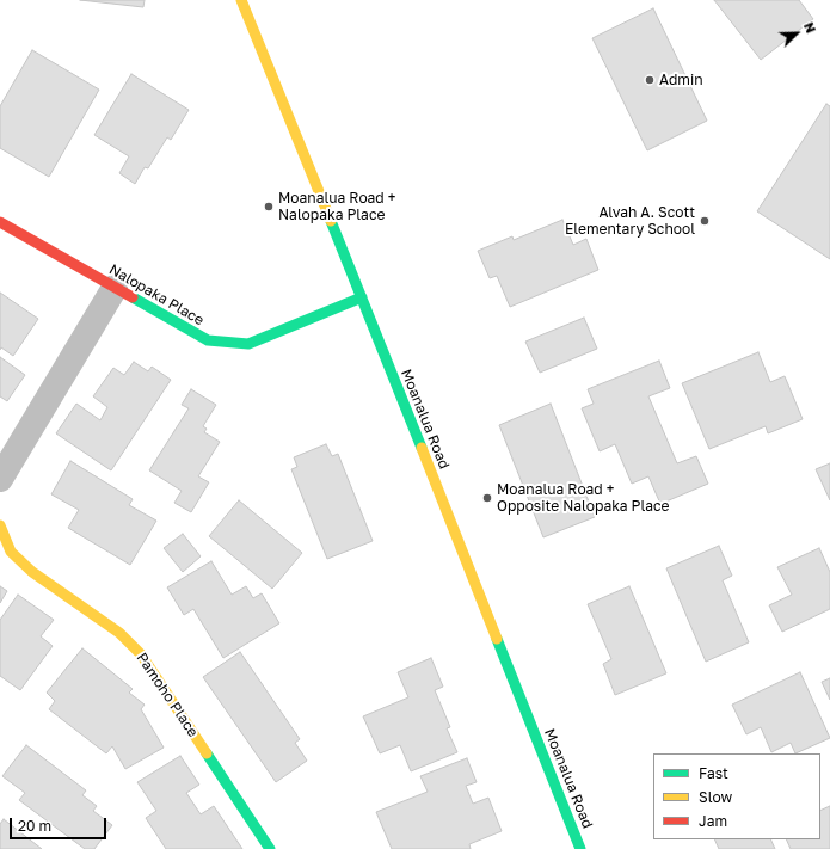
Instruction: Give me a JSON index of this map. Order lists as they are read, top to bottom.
{
  "streets": {
    "main road": ["Nalopaka Place", "Moanalua Road", "Pamoho Place"]
  },
  "crossings": [
    ["Nalopaka Place", "Moanalua Road"]
  ],
  "places": [
    "Admin",
    "Moanalua Road + Nalopaka Place",
    "Alvah A. Scott Elementary School",
    "Moanalua Road + Opposite Nalopaka Place"
  ],
  "legend": ["Fast", "Slow", "Jam"],
  "scale_bar": "20 m",
  "north": "top right"
}
